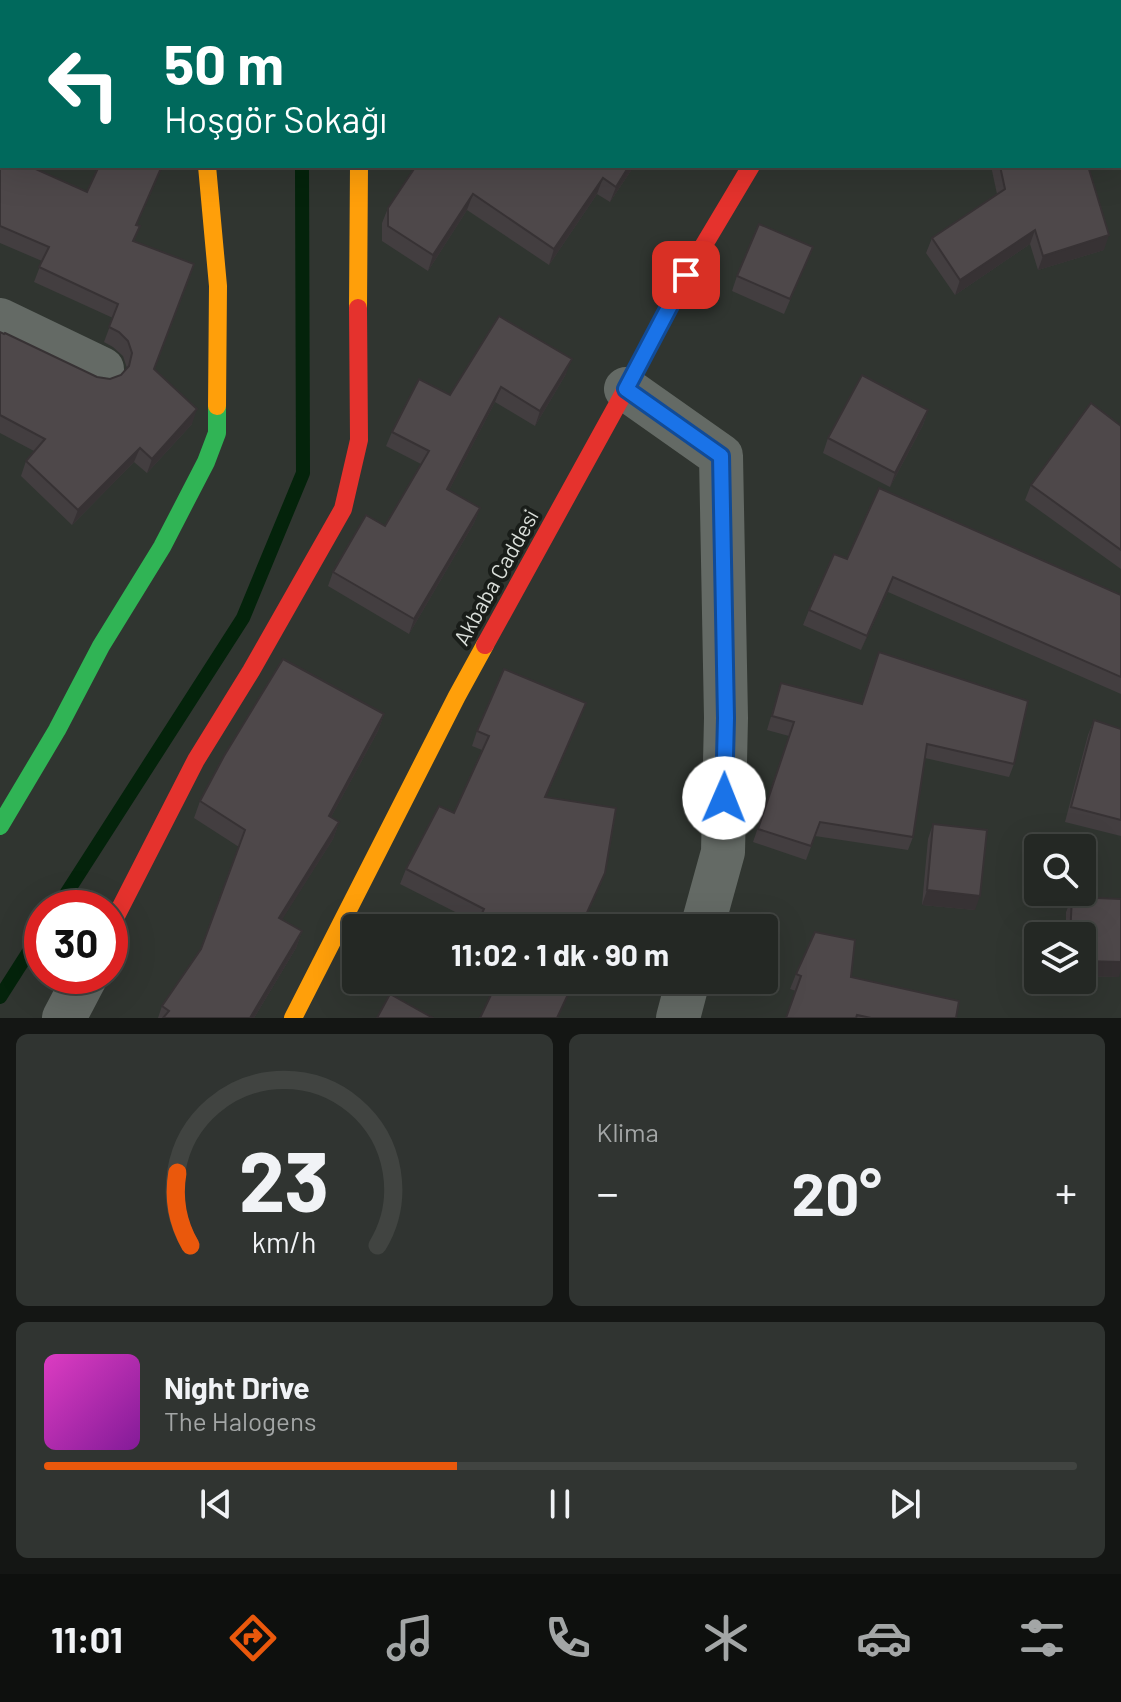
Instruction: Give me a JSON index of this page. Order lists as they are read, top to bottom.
{
  "streets": {
    "street": ["Akbaba Caddesi"]
  },
  "page": {
    "turn": ["50 m", "Hoşgör Sokağı"],
    "limit": "30",
    "trip": "11:02 · 1 dk · 90 m",
    "tile": "Klima",
    "heat": ["−", "20°", "+"],
    "song": ["Night Drive", "The Halogens"],
    "tabs": "11:01",
    "gauge": ["23", "km/h"]
  }
}
